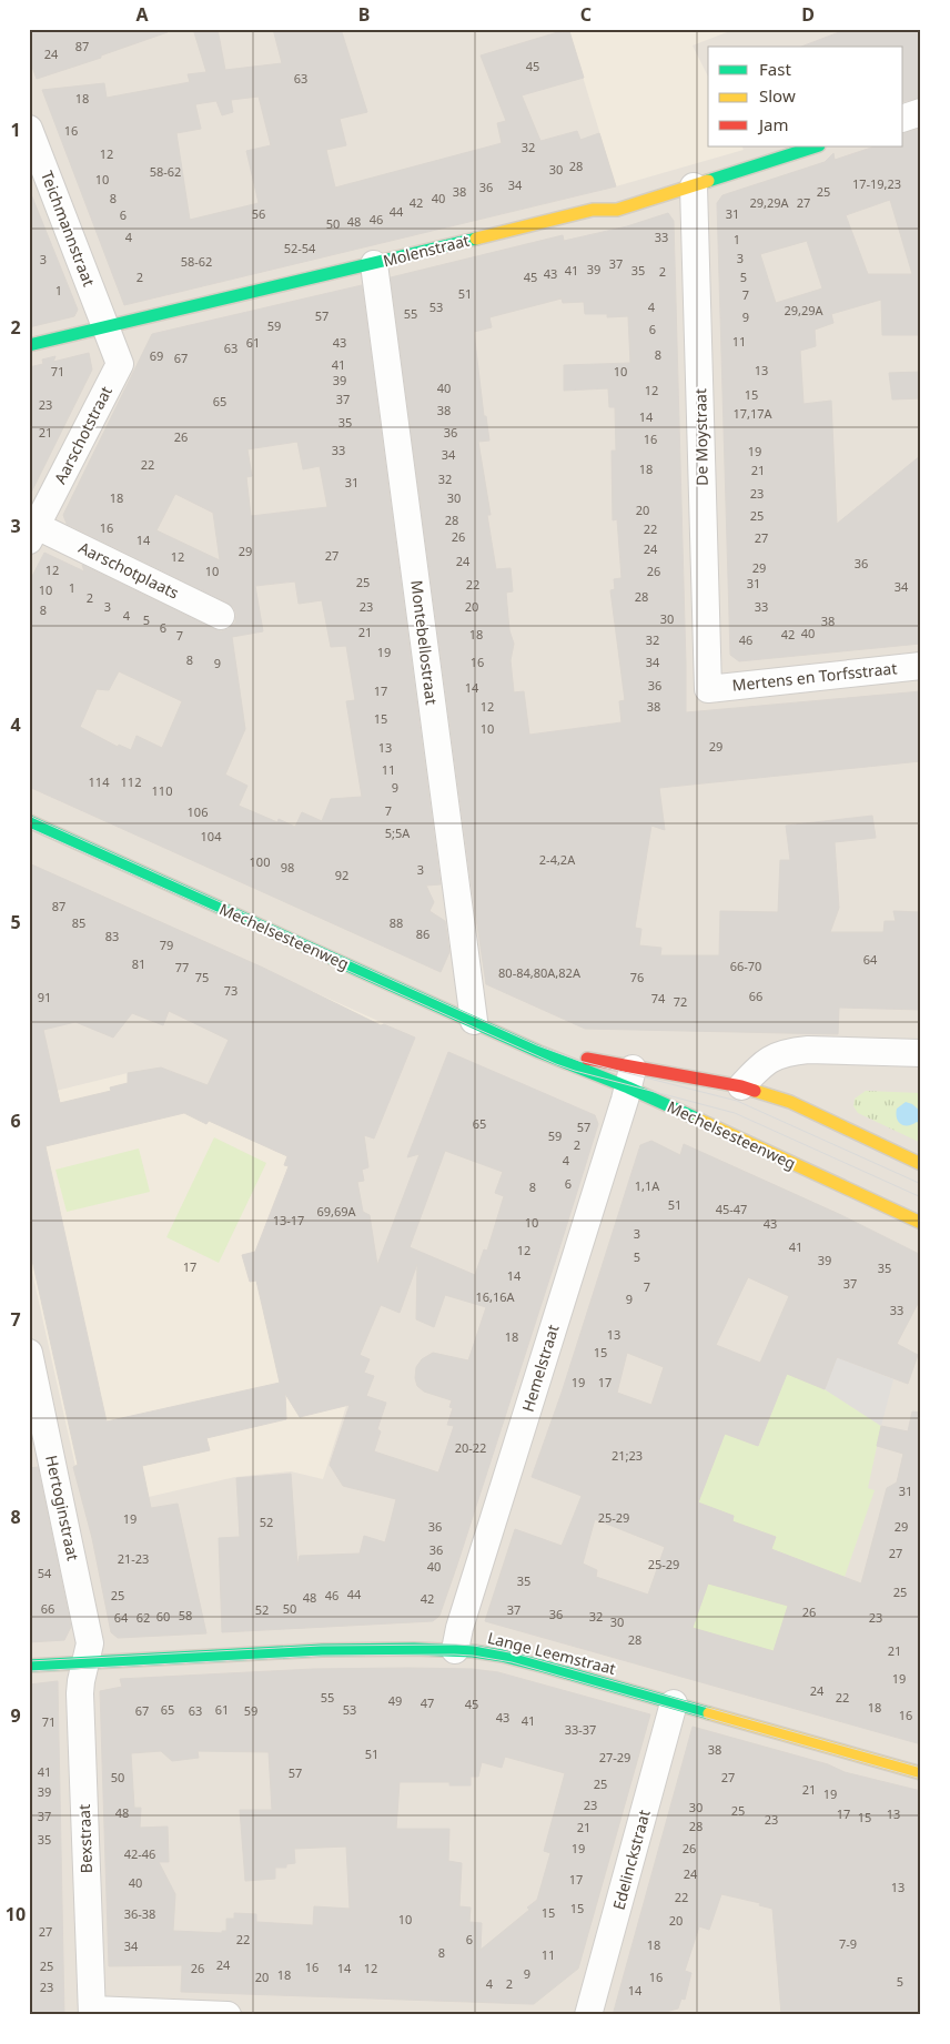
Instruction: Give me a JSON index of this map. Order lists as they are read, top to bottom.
{
  "streets": {
    "street": [
      "Teichmannstraat",
      "Molenstraat",
      "Aarschotstraat",
      "De Moystraat",
      "Aarschotplaats",
      "Montebellostraat",
      "Mertens en Torfsstraat",
      "Mechelsesteenweg",
      "Hemelstraat",
      "Hertoginstraat",
      "Lange Leemstraat",
      "Bexstraat",
      "Edelinckstraat"
    ]
  },
  "crossings": [
    ["Teichmannstraat", "Molenstraat"],
    ["Teichmannstraat", "Aarschotstraat"],
    ["Molenstraat", "Aarschotstraat"],
    ["Molenstraat", "De Moystraat"],
    ["Molenstraat", "Montebellostraat"],
    ["Aarschotstraat", "Aarschotplaats"],
    ["De Moystraat", "Mertens en Torfsstraat"],
    ["Montebellostraat", "Mechelsesteenweg"],
    ["Mechelsesteenweg", "Hemelstraat"],
    ["Hemelstraat", "Lange Leemstraat"],
    ["Hertoginstraat", "Lange Leemstraat"],
    ["Hertoginstraat", "Bexstraat"],
    ["Lange Leemstraat", "Bexstraat"],
    ["Lange Leemstraat", "Edelinckstraat"]
  ],
  "house_numbers": [
    "87",
    "24",
    "45",
    "63",
    "18",
    "16",
    "32",
    "12",
    "28",
    "30",
    "58-62",
    "10",
    "17-19,23",
    "34",
    "36",
    "38",
    "25",
    "8",
    "40",
    "42",
    "29,29A",
    "27",
    "44",
    "56",
    "31",
    "6",
    "46",
    "48",
    "50",
    "4",
    "33",
    "1",
    "52-54",
    "3",
    "3",
    "58-62",
    "37",
    "39",
    "41",
    "35",
    "2",
    "43",
    "2",
    "45",
    "5",
    "1",
    "51",
    "7",
    "53",
    "4",
    "29,29A",
    "55",
    "57",
    "9",
    "59",
    "6",
    "11",
    "61",
    "43",
    "63",
    "8",
    "69",
    "67",
    "41",
    "13",
    "71",
    "10",
    "39",
    "40",
    "12",
    "15",
    "37",
    "65",
    "23",
    "38",
    "17,17A",
    "14",
    "35",
    "21",
    "36",
    "26",
    "16",
    "33",
    "19",
    "34",
    "22",
    "18",
    "21",
    "32",
    "31",
    "23",
    "18",
    "30",
    "20",
    "25",
    "28",
    "16",
    "22",
    "26",
    "27",
    "14",
    "24",
    "29",
    "27",
    "12",
    "24",
    "36",
    "29",
    "12",
    "10",
    "26",
    "25",
    "31",
    "22",
    "34",
    "1",
    "10",
    "28",
    "2",
    "3",
    "23",
    "20",
    "33",
    "8",
    "4",
    "30",
    "5",
    "38",
    "6",
    "21",
    "40",
    "18",
    "42",
    "7",
    "32",
    "46",
    "19",
    "8",
    "16",
    "34",
    "9",
    "36",
    "14",
    "17",
    "12",
    "38",
    "15",
    "10",
    "29",
    "13",
    "11",
    "114",
    "112",
    "9",
    "110",
    "7",
    "106",
    "5;5A",
    "104",
    "2-4,2A",
    "100",
    "98",
    "3",
    "92",
    "87",
    "85",
    "88",
    "86",
    "83",
    "79",
    "64",
    "81",
    "66-70",
    "77",
    "80-84,80A,82A",
    "75",
    "76",
    "73",
    "66",
    "91",
    "74",
    "72",
    "65",
    "57",
    "59",
    "2",
    "4",
    "6",
    "1,1A",
    "8",
    "51",
    "45-47",
    "69,69A",
    "13-17",
    "10",
    "43",
    "3",
    "41",
    "12",
    "5",
    "39",
    "17",
    "35",
    "14",
    "37",
    "7",
    "16,16A",
    "9",
    "33",
    "13",
    "18",
    "15",
    "19",
    "17",
    "20-22",
    "21;23",
    "31",
    "25-29",
    "19",
    "52",
    "36",
    "29",
    "36",
    "27",
    "21-23",
    "25-29",
    "40",
    "54",
    "35",
    "25",
    "44",
    "25",
    "46",
    "48",
    "42",
    "66",
    "50",
    "52",
    "37",
    "26",
    "36",
    "58",
    "60",
    "32",
    "64",
    "62",
    "23",
    "30",
    "28",
    "21",
    "19",
    "24",
    "55",
    "22",
    "49",
    "47",
    "45",
    "18",
    "65",
    "61",
    "53",
    "67",
    "63",
    "59",
    "16",
    "43",
    "41",
    "71",
    "33-37",
    "38",
    "51",
    "27-29",
    "41",
    "57",
    "50",
    "27",
    "25",
    "21",
    "39",
    "19",
    "23",
    "30",
    "25",
    "48",
    "17",
    "13",
    "37",
    "15",
    "23",
    "28",
    "21",
    "35",
    "19",
    "26",
    "42-46",
    "24",
    "17",
    "40",
    "13",
    "22",
    "15",
    "15",
    "36-38",
    "10",
    "20",
    "27",
    "22",
    "6",
    "7-9",
    "18",
    "34",
    "8",
    "11",
    "24",
    "25",
    "16",
    "26",
    "14",
    "12",
    "9",
    "18",
    "20",
    "16",
    "5",
    "4",
    "2",
    "23",
    "14"
  ],
  "legend": ["Fast", "Slow", "Jam"],
  "grid": {
    "columns": [
      "A",
      "B",
      "C",
      "D"
    ],
    "rows": [
      "1",
      "2",
      "3",
      "4",
      "5",
      "6",
      "7",
      "8",
      "9",
      "10"
    ]
  }
}
